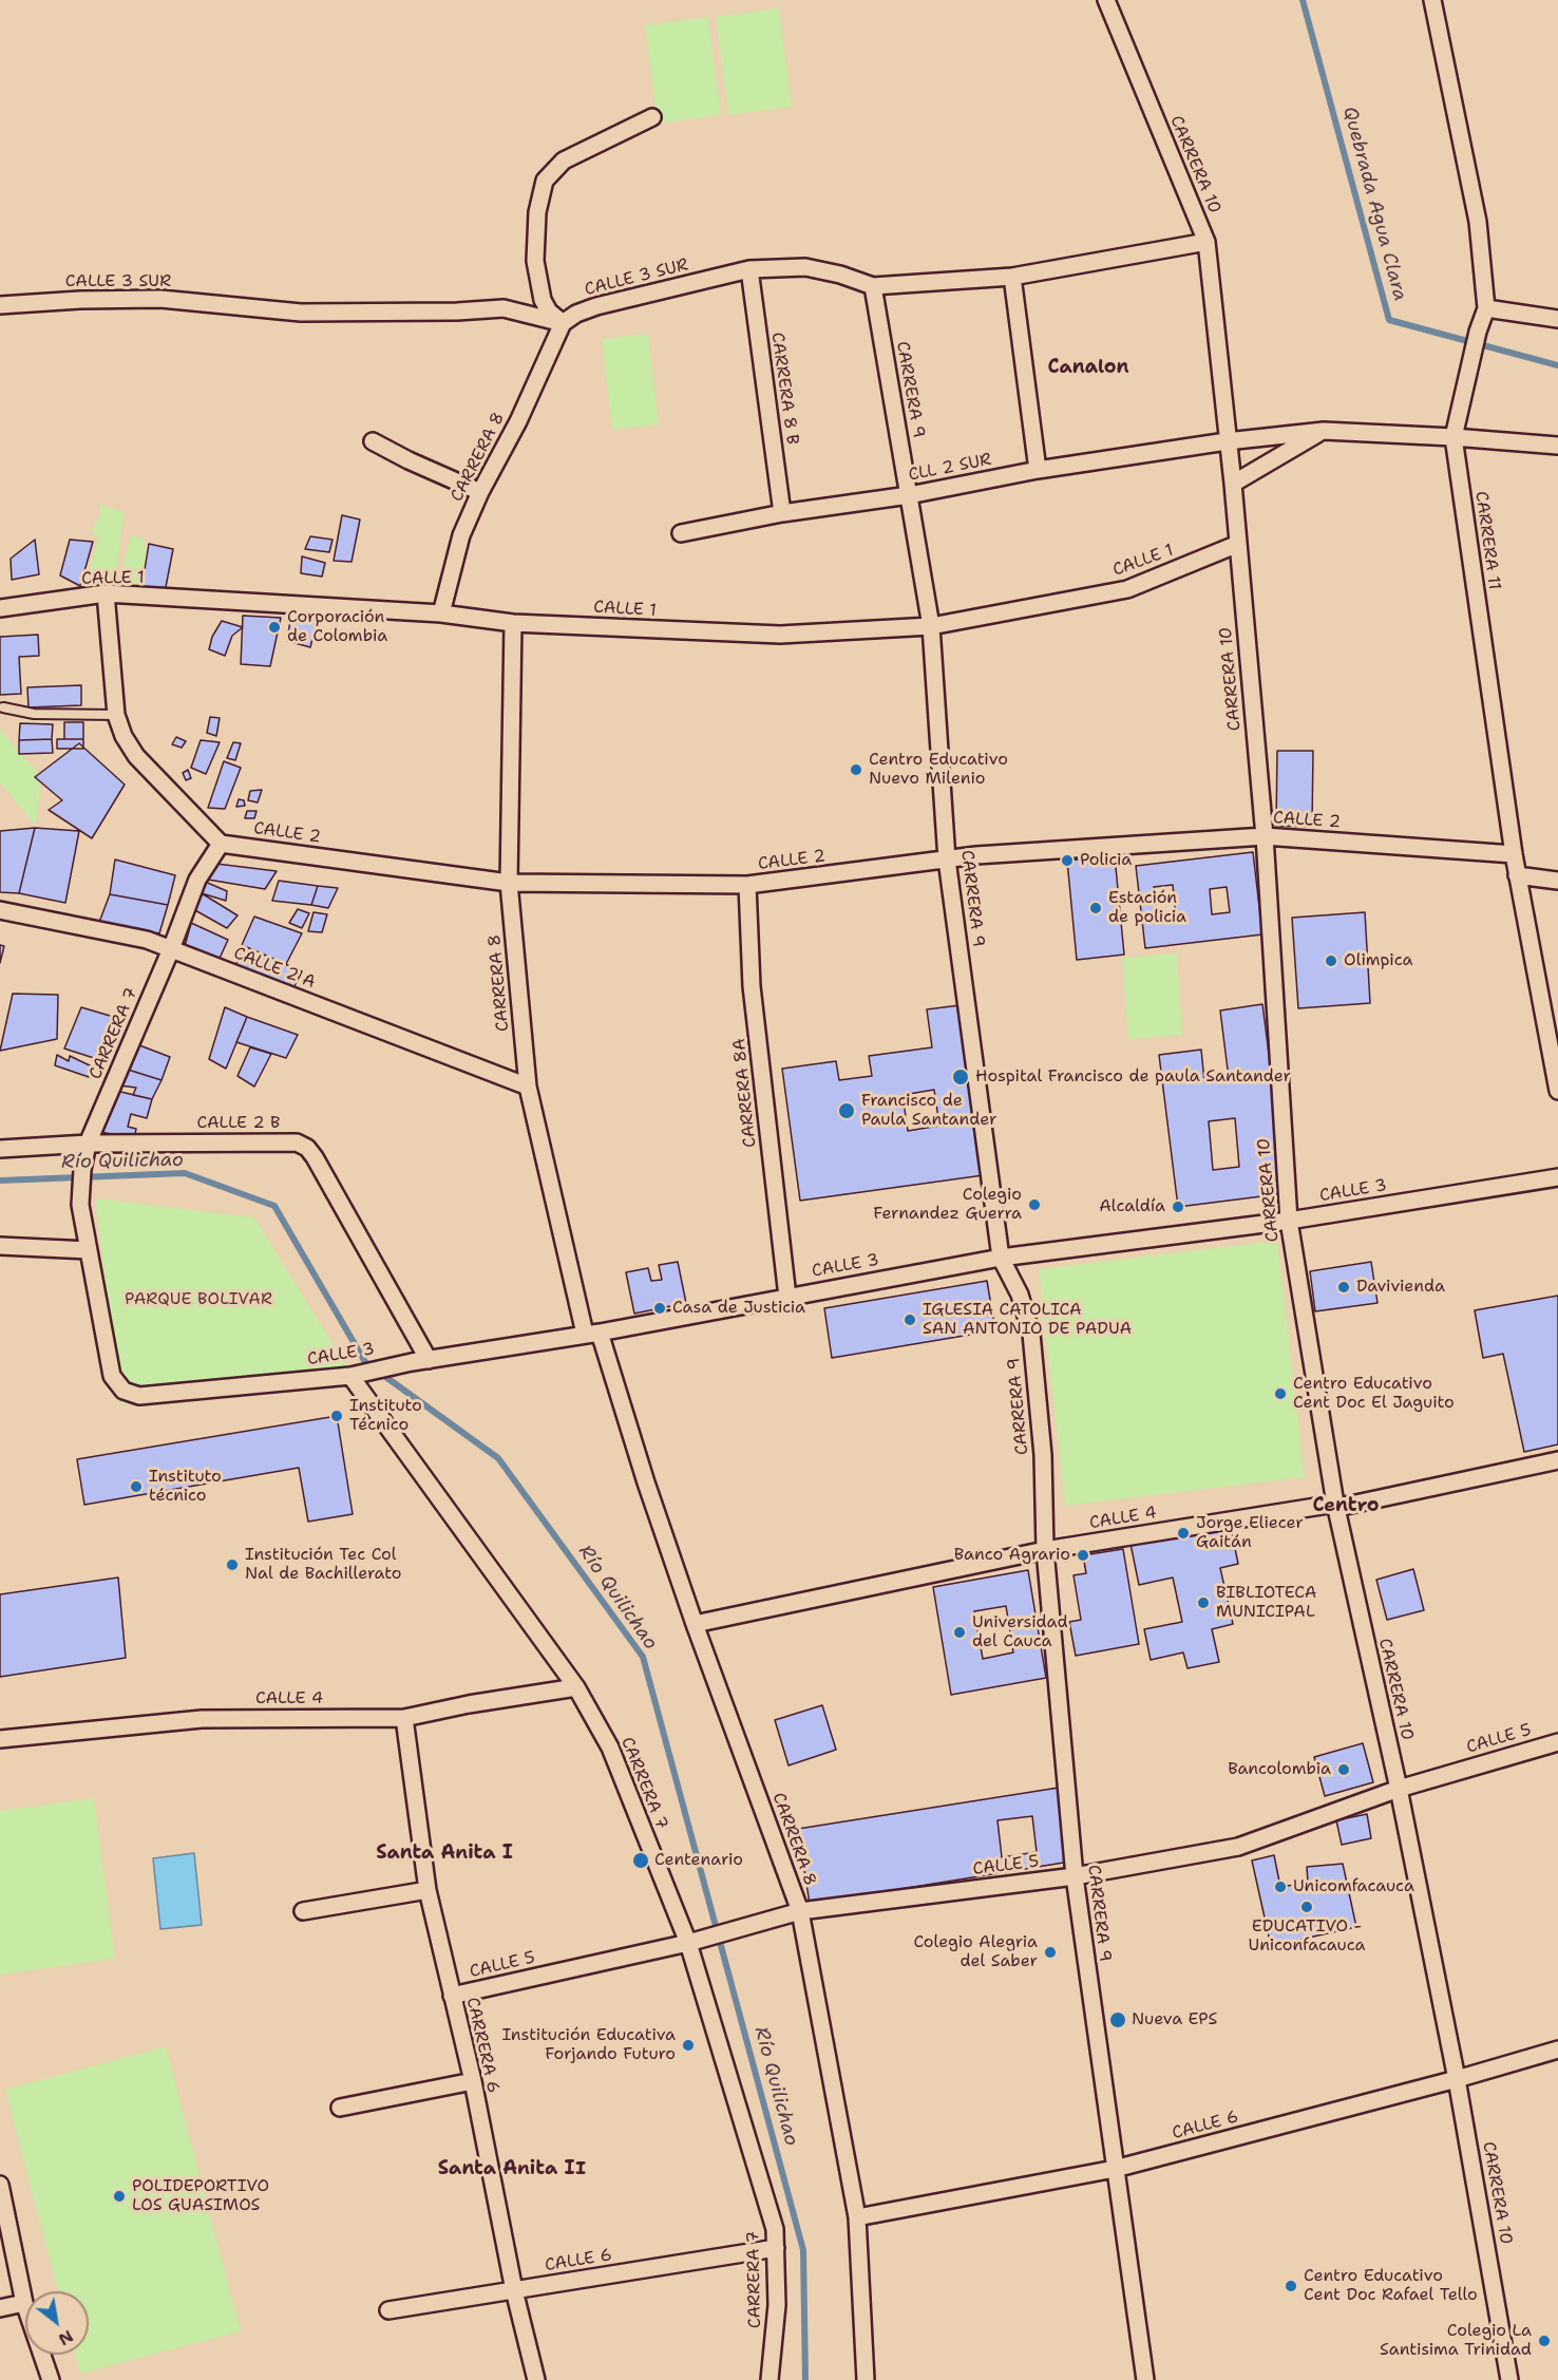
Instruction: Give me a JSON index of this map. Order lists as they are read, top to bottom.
{
  "streets": {
    "street": [
      "CARRERA 10",
      "CALLE 3 SUR",
      "CARRERA 8 B",
      "CARRERA 9",
      "CARRERA 8",
      "CLL 2 SUR",
      "CARRERA 11",
      "CALLE 1",
      "CALLE 2",
      "CALLE 2 A",
      "CARRERA 7",
      "CARRERA 8A",
      "CALLE 2 B",
      "CALLE 3",
      "CALLE 4",
      "CALLE 5",
      "CARRERA 6",
      "CALLE 6"
    ]
  },
  "crossings": [
    ["CARRERA 10", "CALLE 3 SUR"],
    ["CARRERA 10", "CLL 2 SUR"],
    ["CARRERA 10", "CALLE 1"],
    ["CARRERA 10", "CALLE 2"],
    ["CARRERA 10", "CALLE 3"],
    ["CARRERA 10", "CALLE 4"],
    ["CARRERA 10", "CALLE 5"],
    ["CARRERA 10", "CALLE 6"],
    ["CALLE 3 SUR", "CARRERA 8 B"],
    ["CALLE 3 SUR", "CARRERA 9"],
    ["CALLE 3 SUR", "CARRERA 8"],
    ["CARRERA 8 B", "CLL 2 SUR"],
    ["CARRERA 9", "CLL 2 SUR"],
    ["CARRERA 9", "CALLE 1"],
    ["CARRERA 9", "CALLE 2"],
    ["CARRERA 9", "CALLE 3"],
    ["CARRERA 9", "CALLE 4"],
    ["CARRERA 9", "CALLE 5"],
    ["CARRERA 9", "CALLE 6"],
    ["CARRERA 8", "CALLE 1"],
    ["CARRERA 8", "CALLE 2"],
    ["CARRERA 8", "CALLE 2 A"],
    ["CARRERA 8", "CALLE 3"],
    ["CARRERA 8", "CALLE 4"],
    ["CARRERA 8", "CALLE 5"],
    ["CARRERA 8", "CALLE 6"],
    ["CARRERA 11", "CALLE 2"],
    ["CALLE 2", "CARRERA 7"],
    ["CALLE 2", "CARRERA 8A"],
    ["CALLE 2 A", "CARRERA 7"],
    ["CARRERA 7", "CALLE 2 B"],
    ["CARRERA 7", "CALLE 3"],
    ["CARRERA 7", "CALLE 4"],
    ["CARRERA 7", "CALLE 5"],
    ["CARRERA 7", "CALLE 6"],
    ["CARRERA 8A", "CALLE 3"],
    ["CALLE 2 B", "CALLE 3"],
    ["CALLE 4", "CARRERA 6"],
    ["CALLE 5", "CARRERA 6"],
    ["CARRERA 6", "CALLE 6"]
  ],
  "districts": [
    "Canalon",
    "Centro",
    "Santa Anita I",
    "Santa Anita II"
  ],
  "water": ["Quebrada Agua Clara", "Río Quilichao"],
  "parks": ["PARQUE BOLIVAR"],
  "places": [
    "Corporación de Colombia",
    "Centro Educativo Nuevo Milenio",
    "Policia",
    "Estación de policia",
    "Olimpica",
    "Hospital Francisco de paula Santander",
    "Francisco de Paula Santander",
    "Colegio Fernandez Guerra",
    "Alcaldía",
    "Davivienda",
    "Casa de Justicia",
    "IGLESIA CATOLICA SAN ANTONIO DE PADUA",
    "Centro Educativo Cent Doc El Jaguito",
    "Instituto Técnico",
    "Instituto técnico",
    "Jorge Eliecer Gaitán",
    "Banco Agrario",
    "Institución Tec Col Nal de Bachillerato",
    "BIBLIOTECA MUNICIPAL",
    "Universidad del Cauca",
    "Bancolombia",
    "Centenario",
    "Unicomfacauca",
    "EDUCATIVO - Uniconfacauca",
    "Colegio Alegria del Saber",
    "Nueva EPS",
    "Institución Educativa Forjando Futuro",
    "POLIDEPORTIVO LOS GUASIMOS",
    "Centro Educativo Cent Doc Rafael Tello",
    "Colegio La Santisima Trinidad"
  ],
  "north": "bottom right"
}
